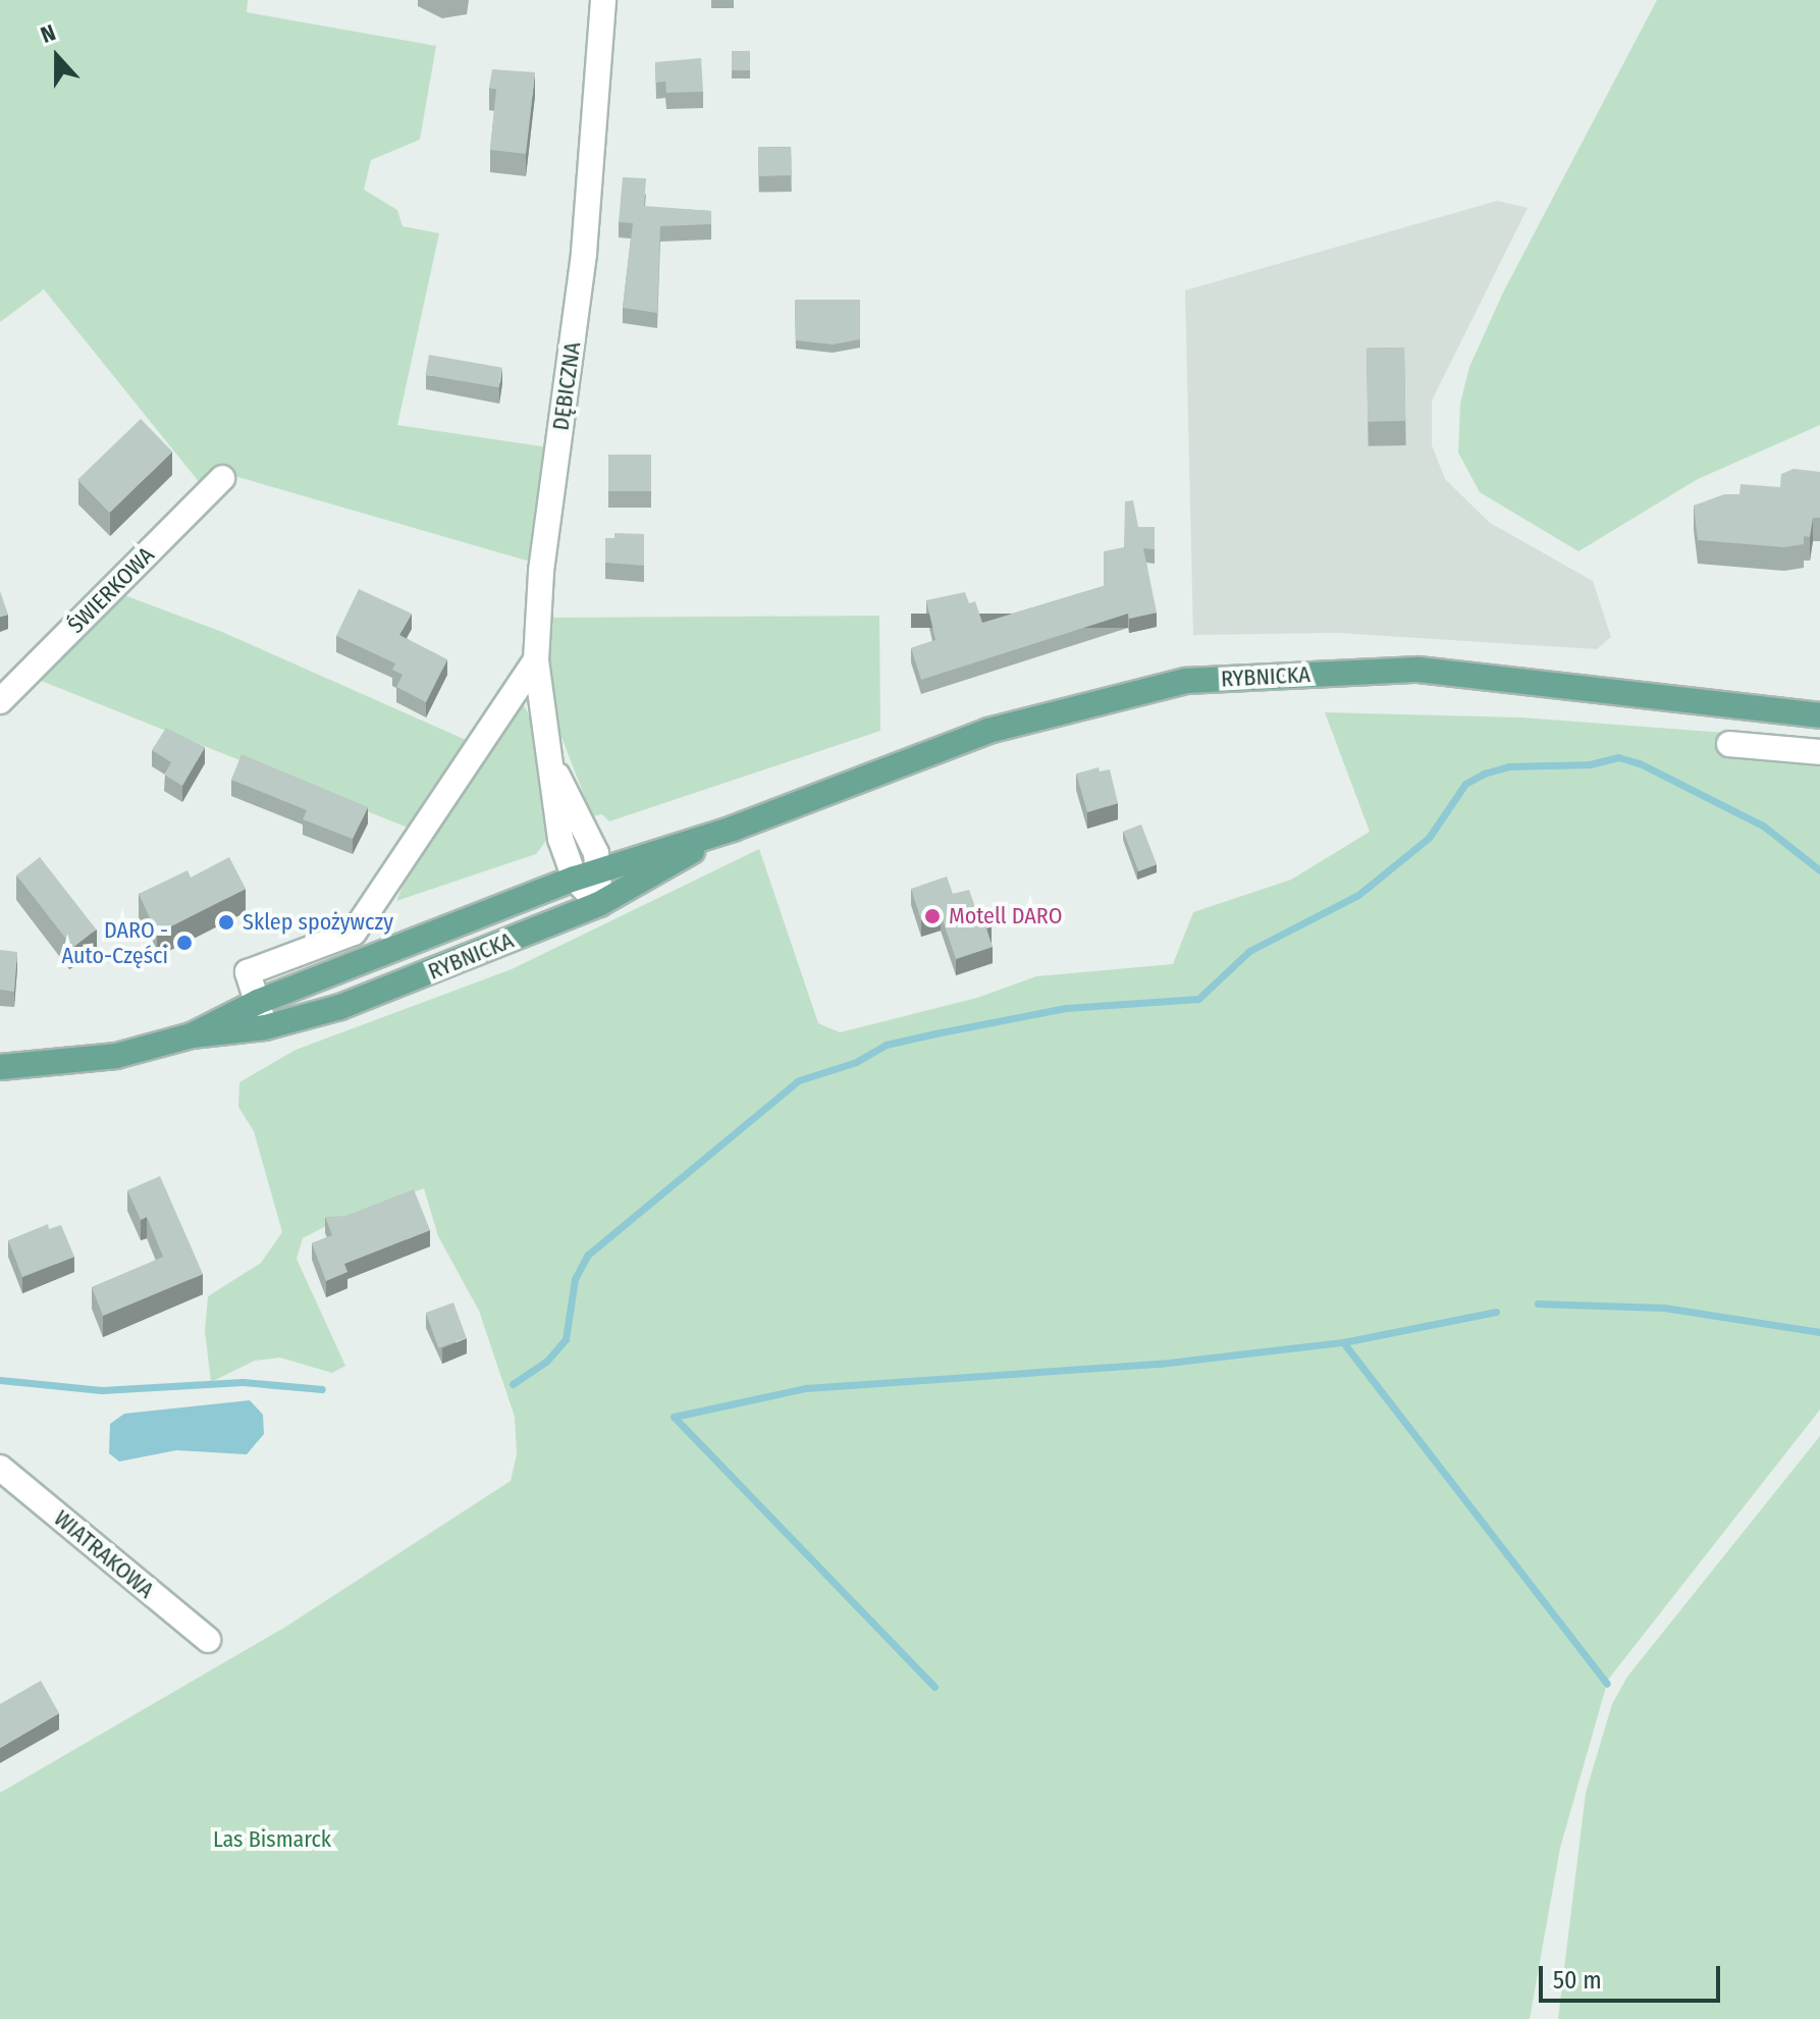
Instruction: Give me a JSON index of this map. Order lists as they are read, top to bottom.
{
  "streets": {
    "main road": ["RYBNICKA"],
    "street": ["DĘBICZNA", "ŚWIERKOWA", "WIATRAKOWA"]
  },
  "crossings": [
    ["DĘBICZNA", "RYBNICKA"]
  ],
  "parks": ["Las Bismarck"],
  "places": ["Motell DARO", "Sklep spożywczy", "DARO - Auto-Części"],
  "scale_bar": "50 m",
  "north": "top"
}
